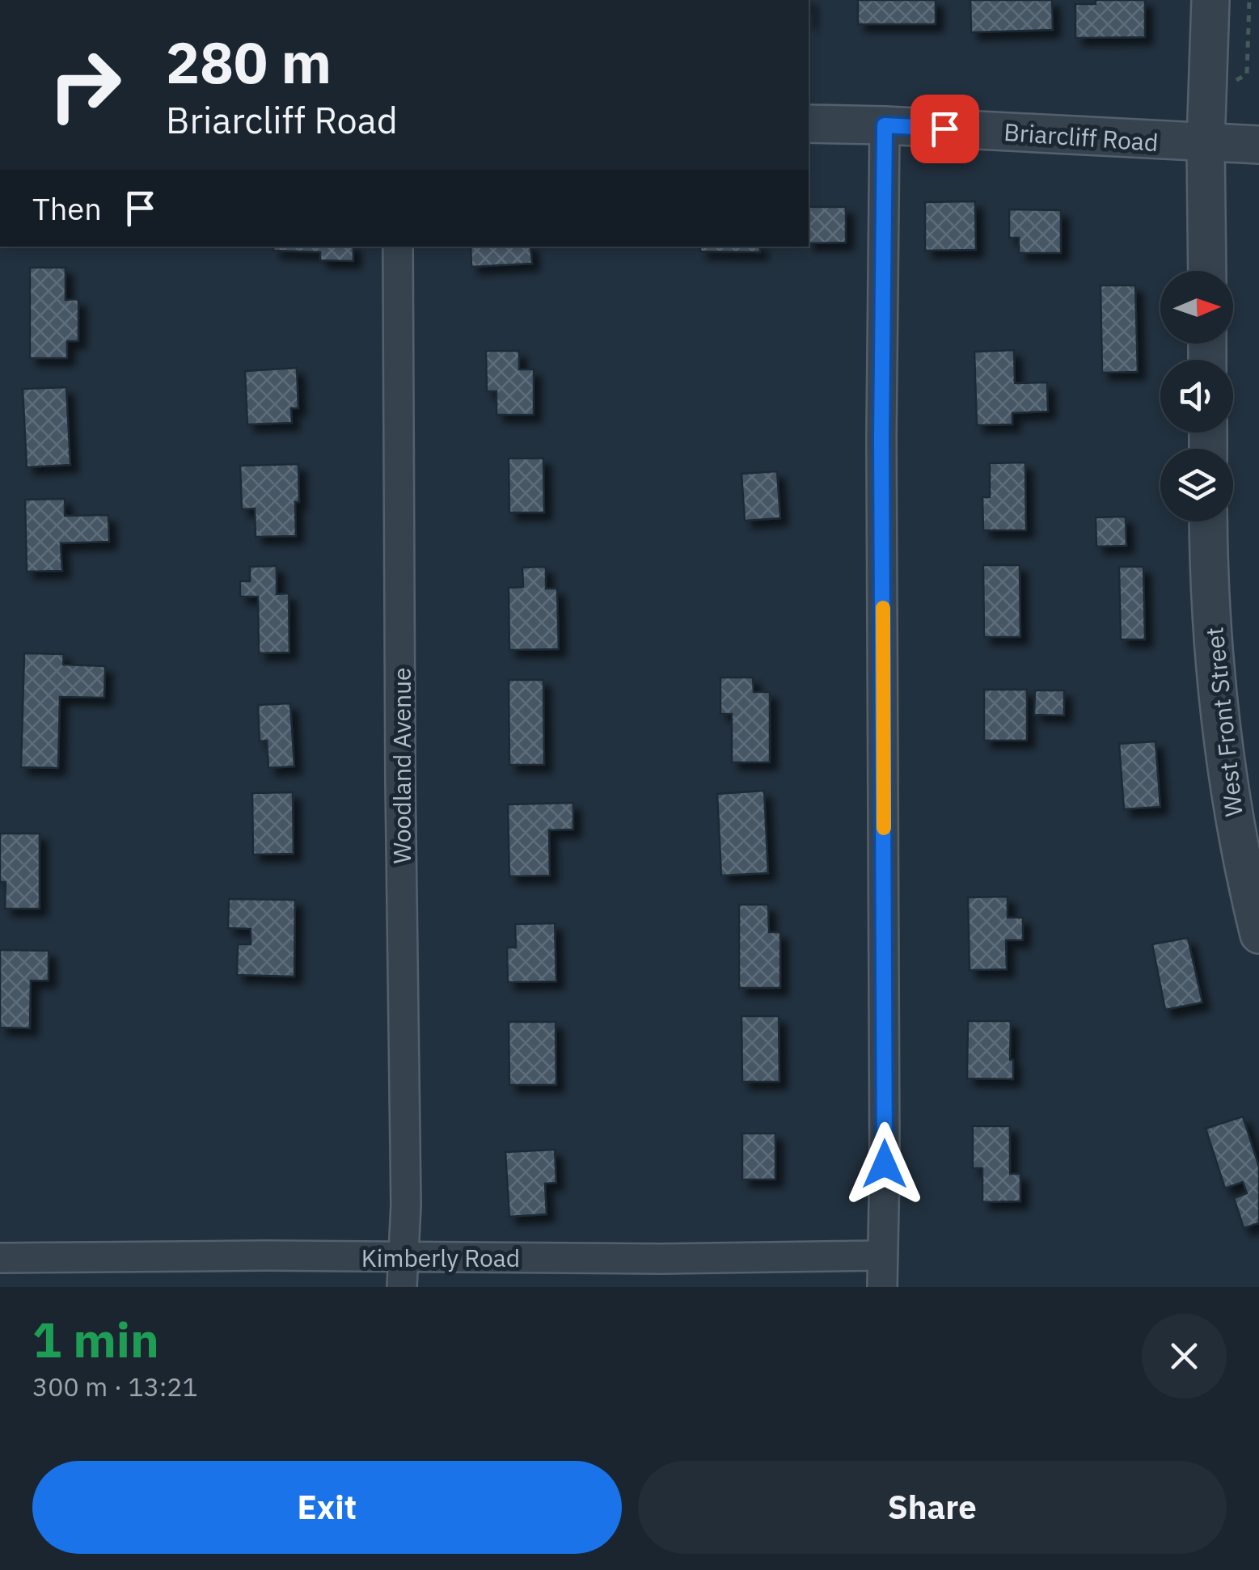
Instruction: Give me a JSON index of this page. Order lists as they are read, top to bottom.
{
  "streets": {
    "street": [
      "Briarcliff Road",
      "West Front Street",
      "Woodland Avenue",
      "Kimberly Road"
    ]
  },
  "crossings": [
    ["Woodland Avenue", "Kimberly Road"]
  ],
  "north": "right",
  "page": {
    "turn": ["280 m", "Briarcliff Road"],
    "then": "Then",
    "heading": ["1 min", "300 m · 13:21"],
    "buttons": ["Exit", "Share"]
  }
}
